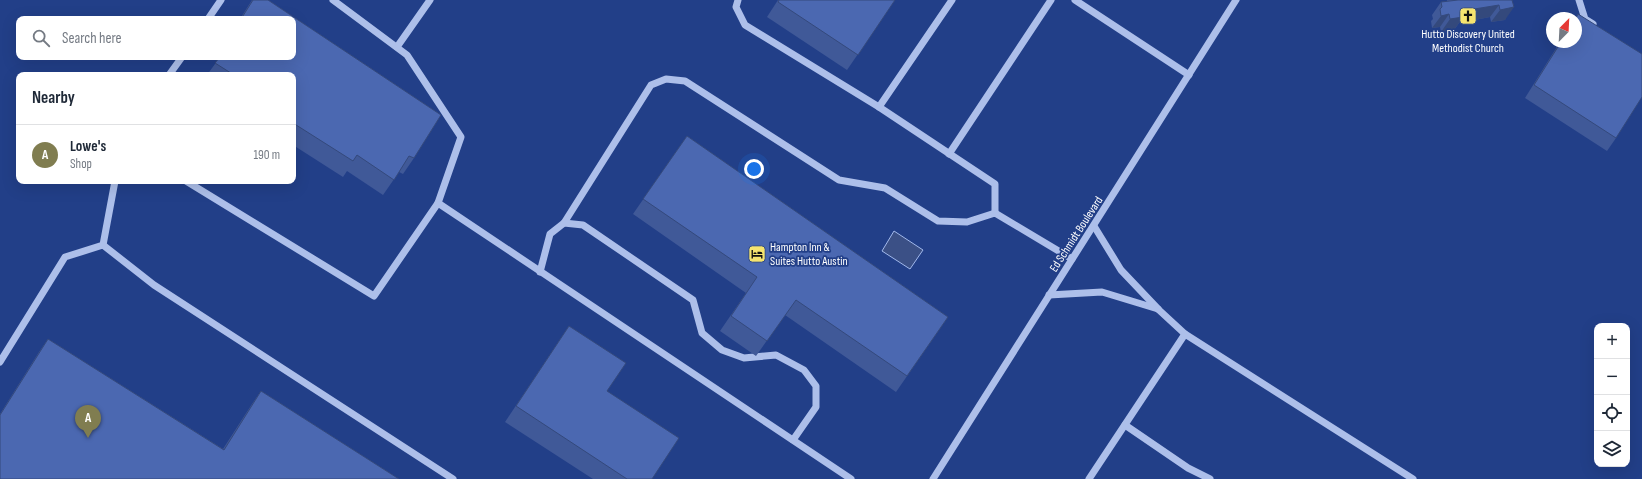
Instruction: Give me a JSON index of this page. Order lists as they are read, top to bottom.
{
  "streets": {
    "street": ["Ed Schmidt Boulevard"]
  },
  "places": {
    "church": ["Hutto Discovery United Methodist Church"],
    "hotel": ["Hampton Inn & Suites Hutto Austin"]
  },
  "north": "top right",
  "page": {
    "search": "Search here",
    "heading": "Nearby",
    "list": [
      {
        "mark": "A",
        "name": "Lowe's",
        "note": "Shop",
        "value": "190 m"
      }
    ],
    "map_buttons": ["+", "−"],
    "pins": "A"
  }
}
